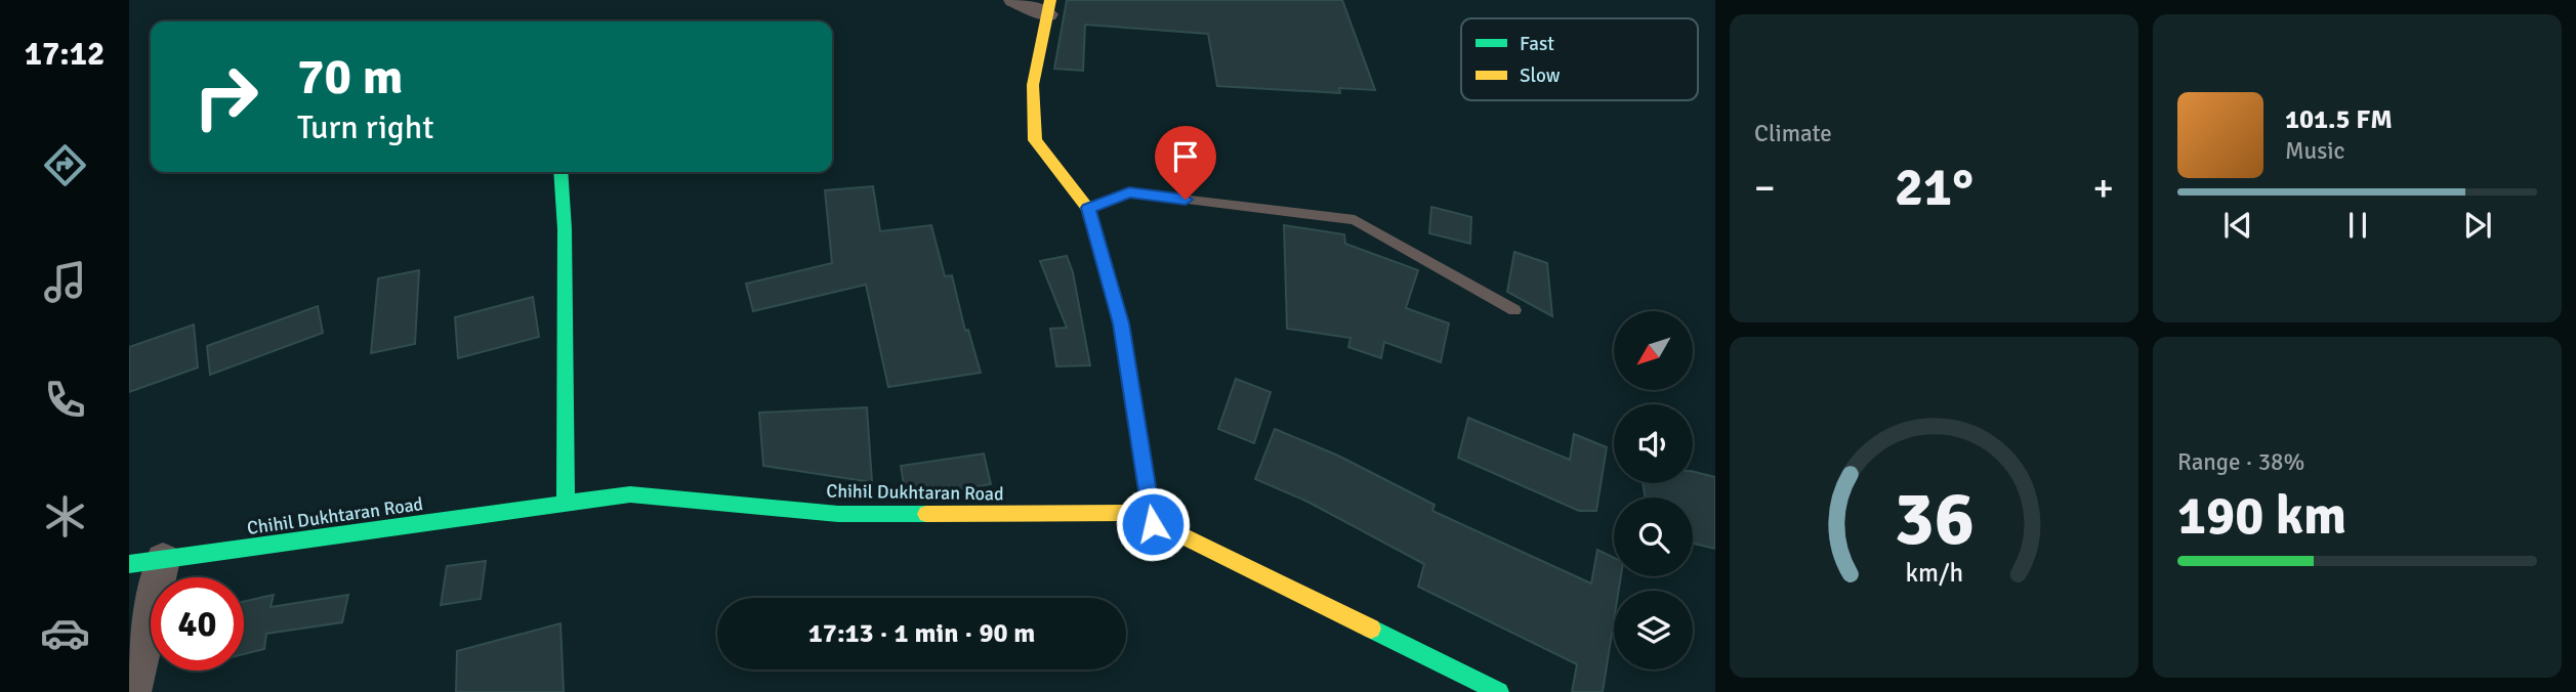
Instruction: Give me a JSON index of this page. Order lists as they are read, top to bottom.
{
  "streets": {
    "street": ["Chihil Dukhtaran Road"]
  },
  "legend": ["Fast", "Slow"],
  "north": "bottom left",
  "page": {
    "tabs": "17:12",
    "tile": [
      "Climate",
      ["Range · 38%", "190 km"]
    ],
    "turn": ["70 m", "Turn right"],
    "song": ["101.5 FM", "Music"],
    "heat": ["−", "21°", "+"],
    "limit": "40",
    "trip": "17:13 · 1 min · 90 m",
    "gauge": ["36", "km/h"]
  }
}
